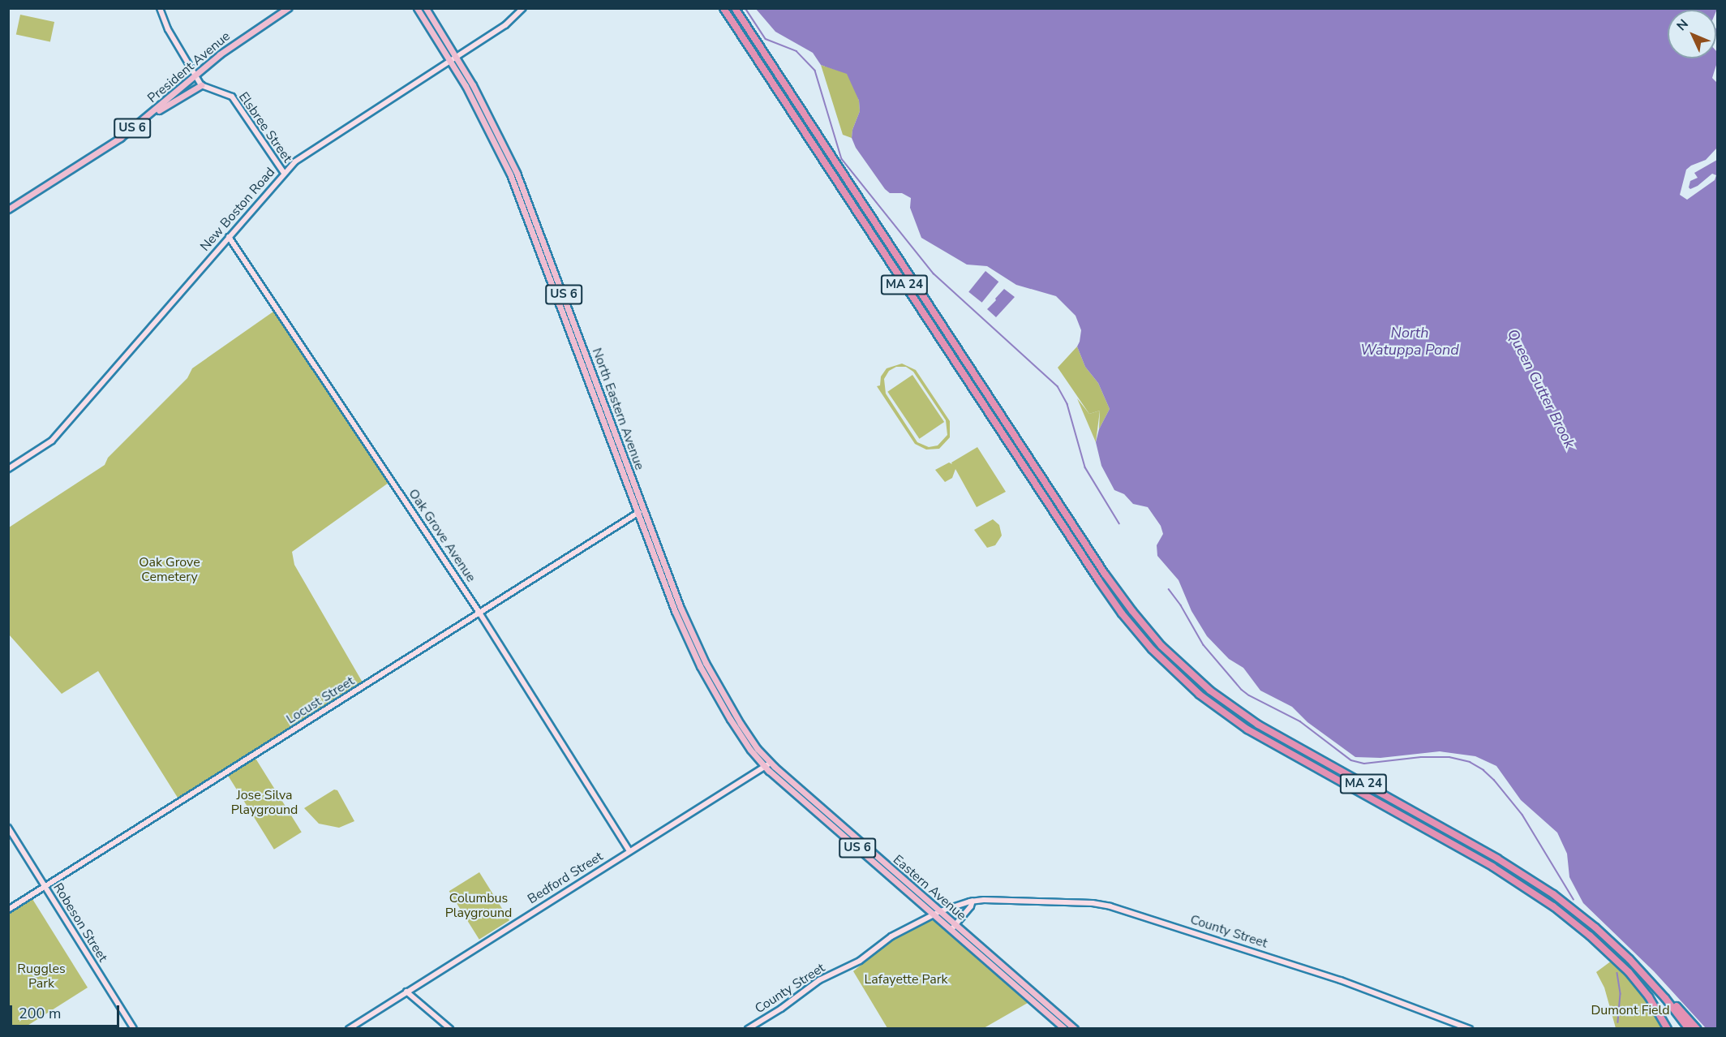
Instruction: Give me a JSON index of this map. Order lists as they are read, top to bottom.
{
  "streets": {
    "highway": ["MA 24"],
    "main road": [
      "President Avenue",
      "US 6",
      "North Eastern Avenue",
      "Eastern Avenue"
    ],
    "street": [
      "Elsbree Street",
      "New Boston Road",
      "Oak Grove Avenue",
      "Locust Street",
      "Bedford Street",
      "Robeson Street",
      "County Street"
    ]
  },
  "crossings": [
    ["Elsbree Street", "New Boston Road"],
    ["US 6", "New Boston Road"],
    ["US 6", "North Eastern Avenue"],
    ["New Boston Road", "North Eastern Avenue"],
    ["New Boston Road", "Oak Grove Avenue"],
    ["North Eastern Avenue", "Locust Street"],
    ["North Eastern Avenue", "Bedford Street"],
    ["North Eastern Avenue", "Eastern Avenue"],
    ["Oak Grove Avenue", "Locust Street"],
    ["Oak Grove Avenue", "Bedford Street"],
    ["Locust Street", "Robeson Street"],
    ["Bedford Street", "Eastern Avenue"],
    ["Eastern Avenue", "County Street"]
  ],
  "water": ["North Watuppa Pond", "Queen Gutter Brook"],
  "parks": [
    "Oak Grove Cemetery",
    "Jose Silva Playground",
    "Columbus Playground",
    "Ruggles Park",
    "Lafayette Park",
    "Dumont Field"
  ],
  "scale_bar": "200 m",
  "north": "top left"
}
